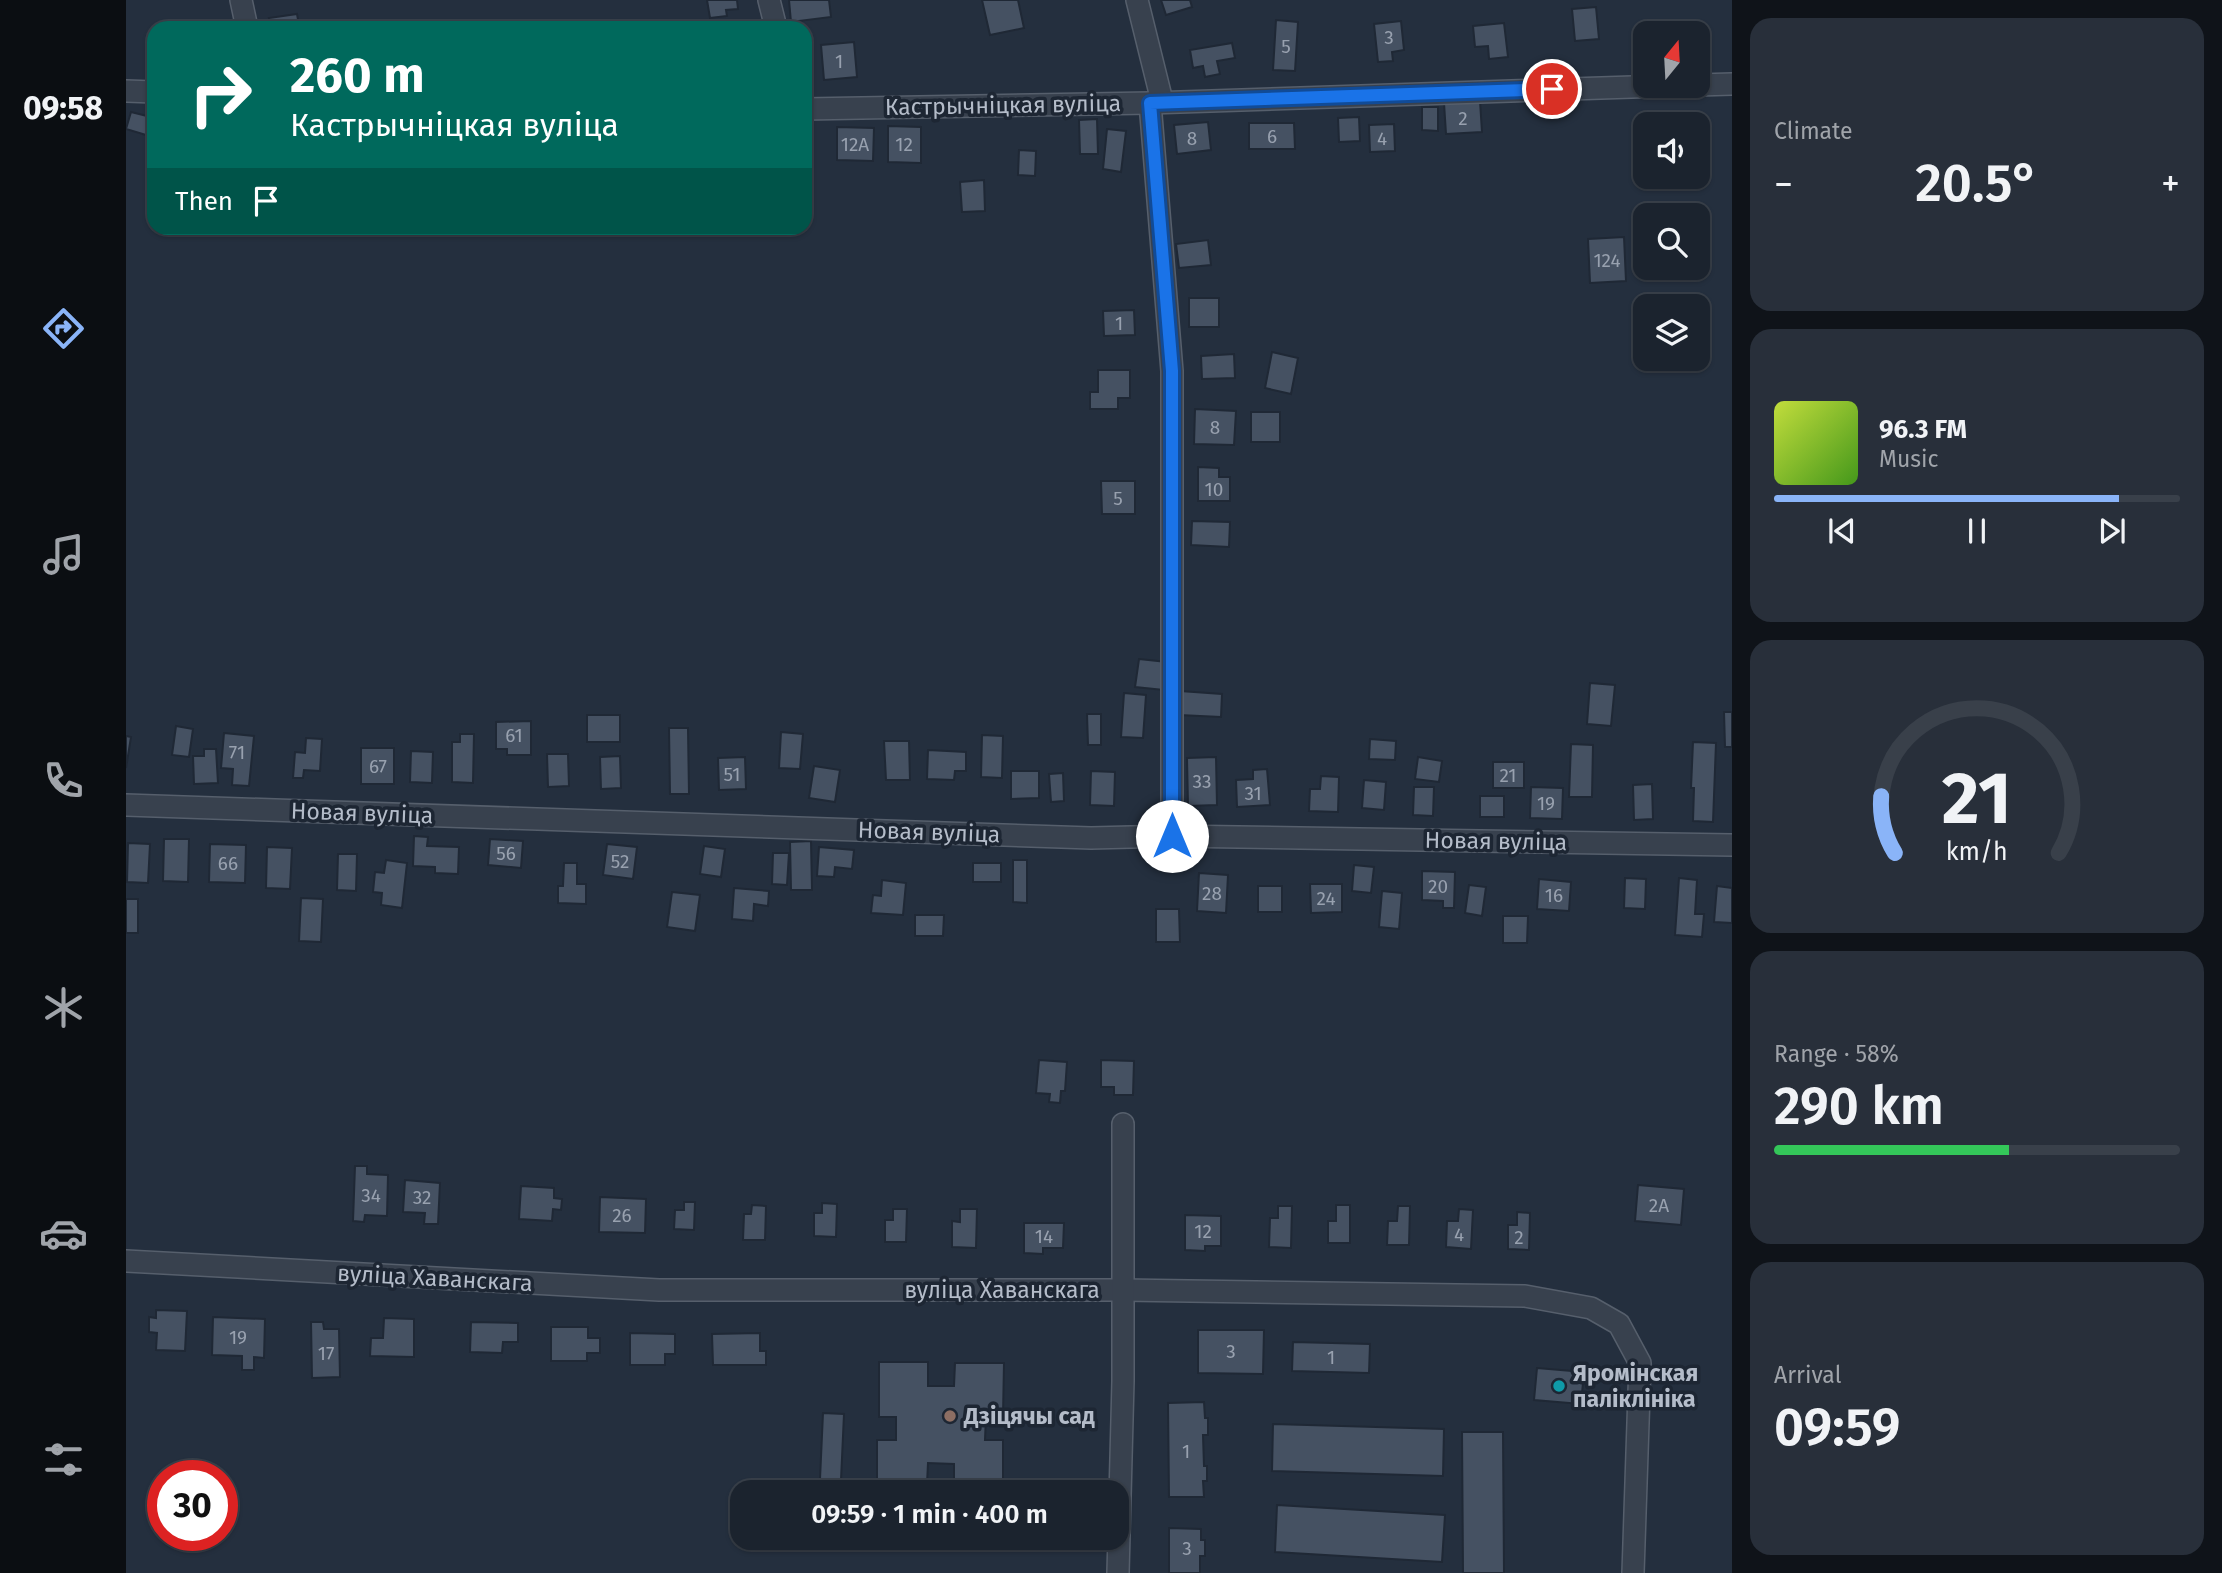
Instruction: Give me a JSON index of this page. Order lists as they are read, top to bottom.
{
  "streets": {
    "street": ["Кастрычніцкая вуліца", "Новая вуліца", "вуліца Хаванскага"]
  },
  "places": ["Яромінская паліклініка", "Дзіцячы сад"],
  "house_numbers": [
    "3",
    "5",
    "1",
    "2",
    "6",
    "8",
    "4",
    "12А",
    "12",
    "124",
    "1",
    "8",
    "10",
    "5",
    "61",
    "71",
    "67",
    "51",
    "21",
    "33",
    "31",
    "19",
    "56",
    "52",
    "66",
    "20",
    "28",
    "16",
    "24",
    "34",
    "32",
    "2А",
    "26",
    "12",
    "4",
    "14",
    "2",
    "19",
    "3",
    "17",
    "1",
    "1",
    "3"
  ],
  "north": "top",
  "page": {
    "tabs": "09:58",
    "tile": [
      "Climate",
      ["Range · 58%", "290 km"],
      ["Arrival", "09:59"]
    ],
    "turn": ["260 m", "Кастрычніцкая вуліца"],
    "heat": ["−", "20.5°", "+"],
    "then": "Then",
    "song": ["96.3 FM", "Music"],
    "limit": "30",
    "trip": "09:59 · 1 min · 400 m",
    "gauge": ["21", "km/h"]
  }
}
